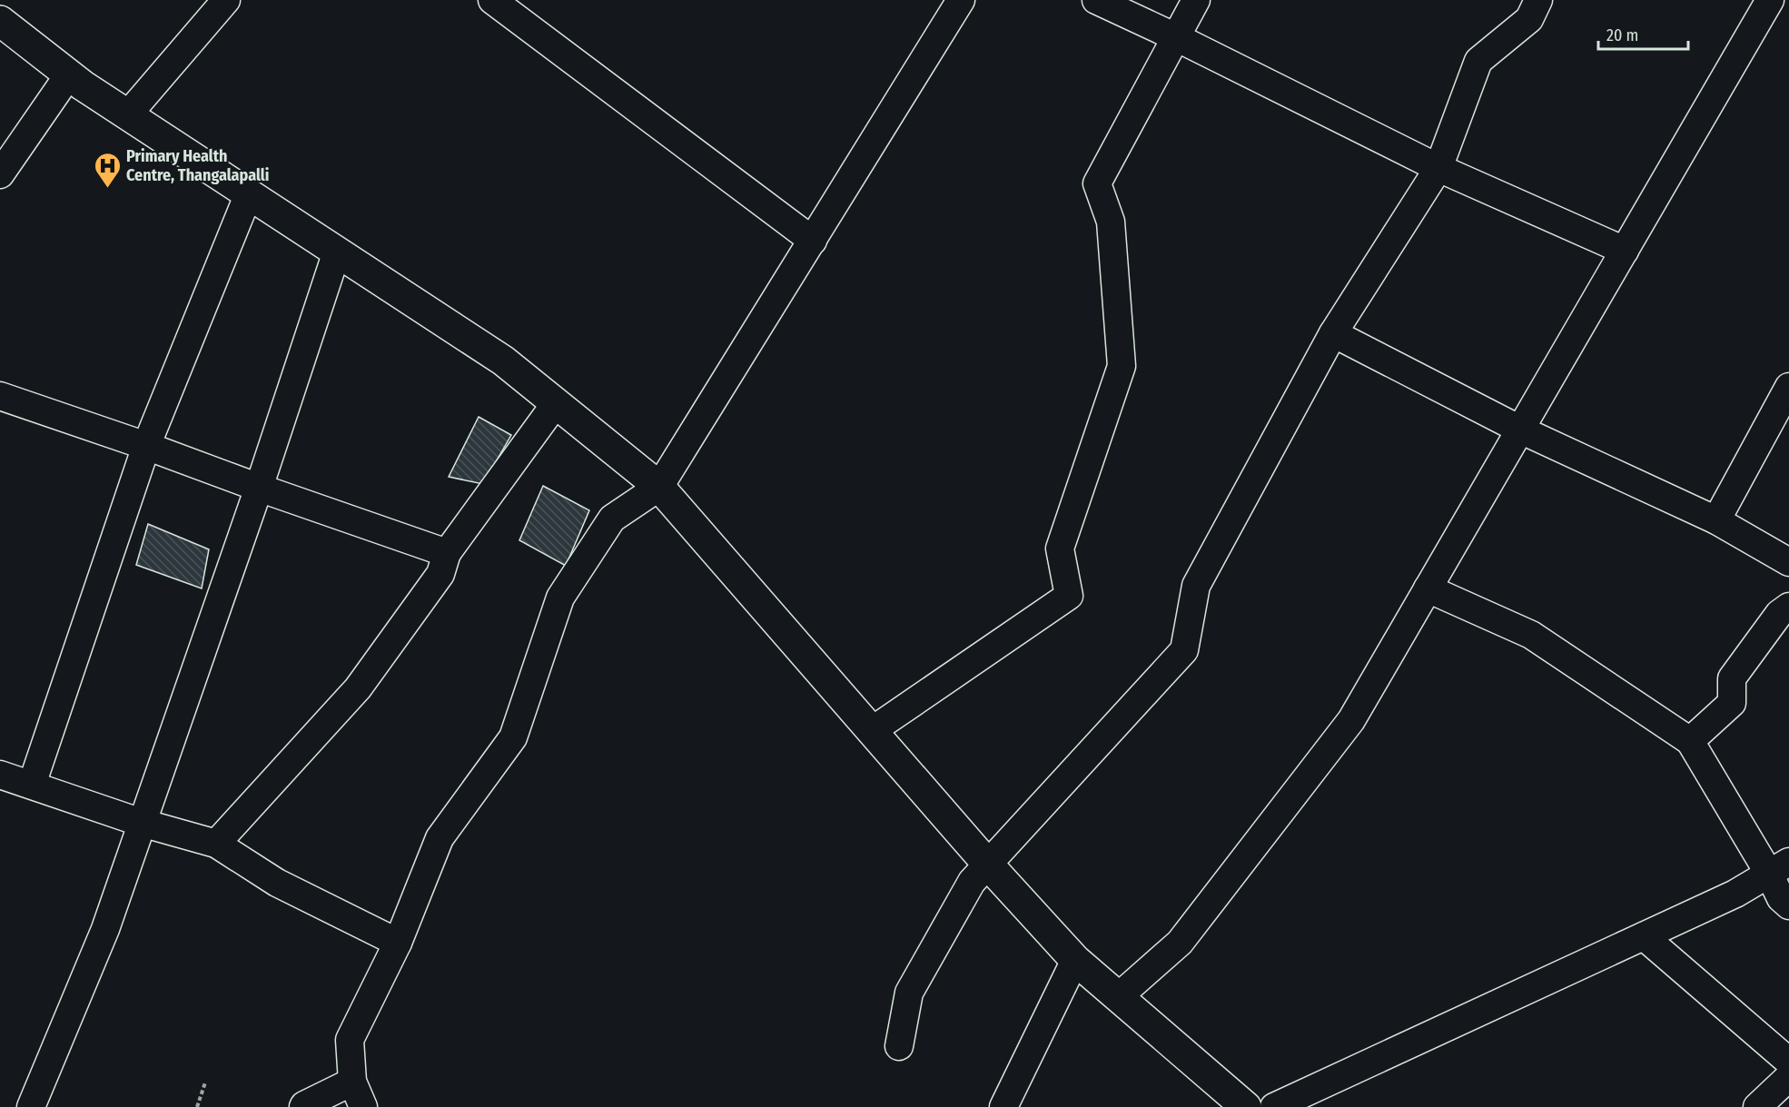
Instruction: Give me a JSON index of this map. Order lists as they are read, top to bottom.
{
  "places": {
    "hospital": ["Primary Health Centre, Thangalapalli"]
  },
  "scale_bar": "20 m"
}
